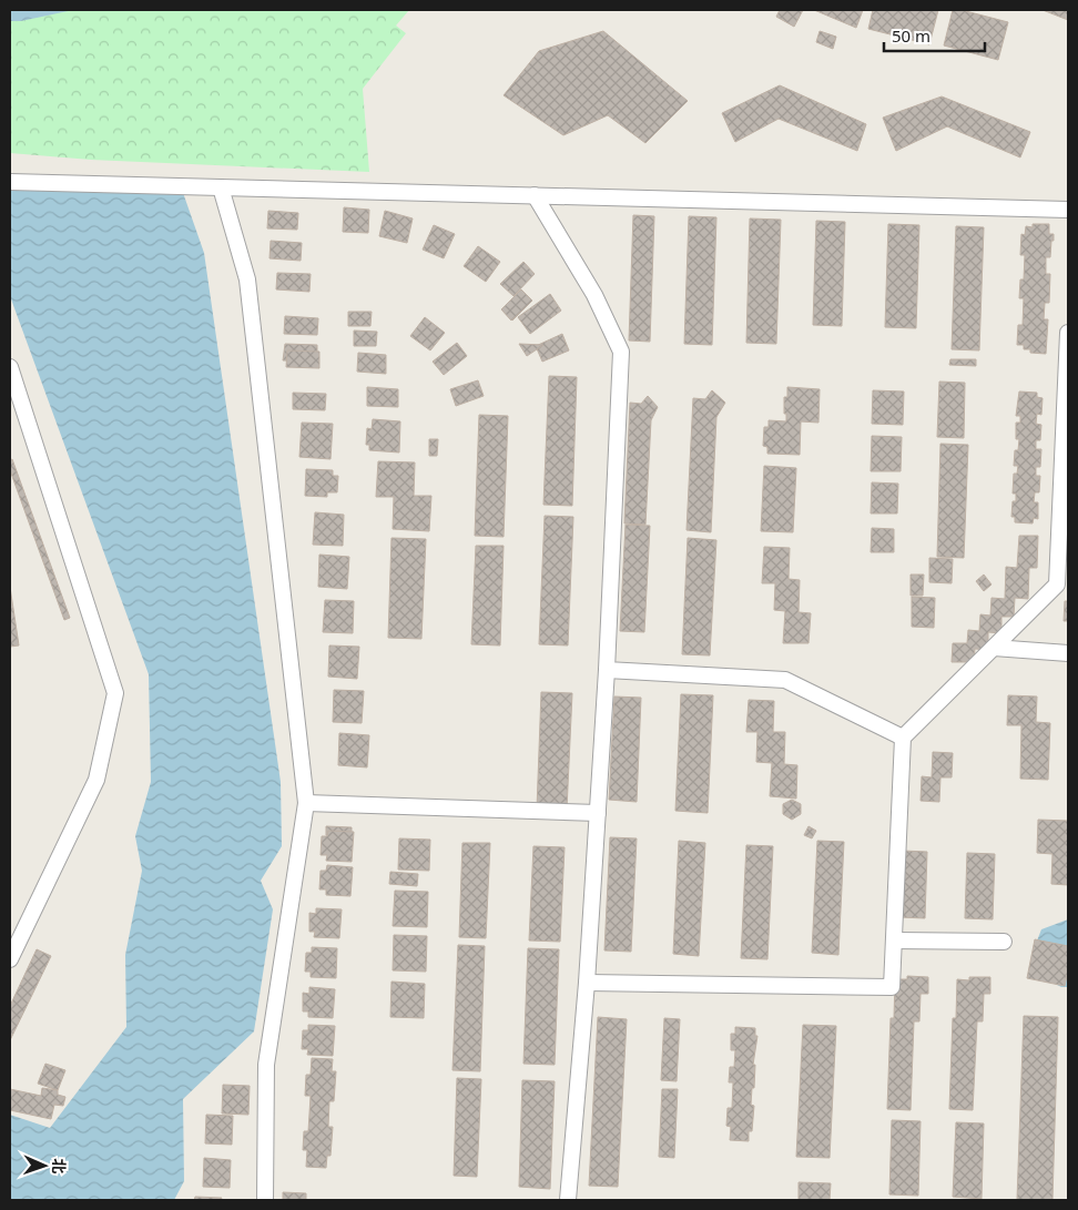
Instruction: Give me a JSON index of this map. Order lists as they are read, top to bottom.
{
  "scale_bar": "50 m",
  "north": "right"
}
